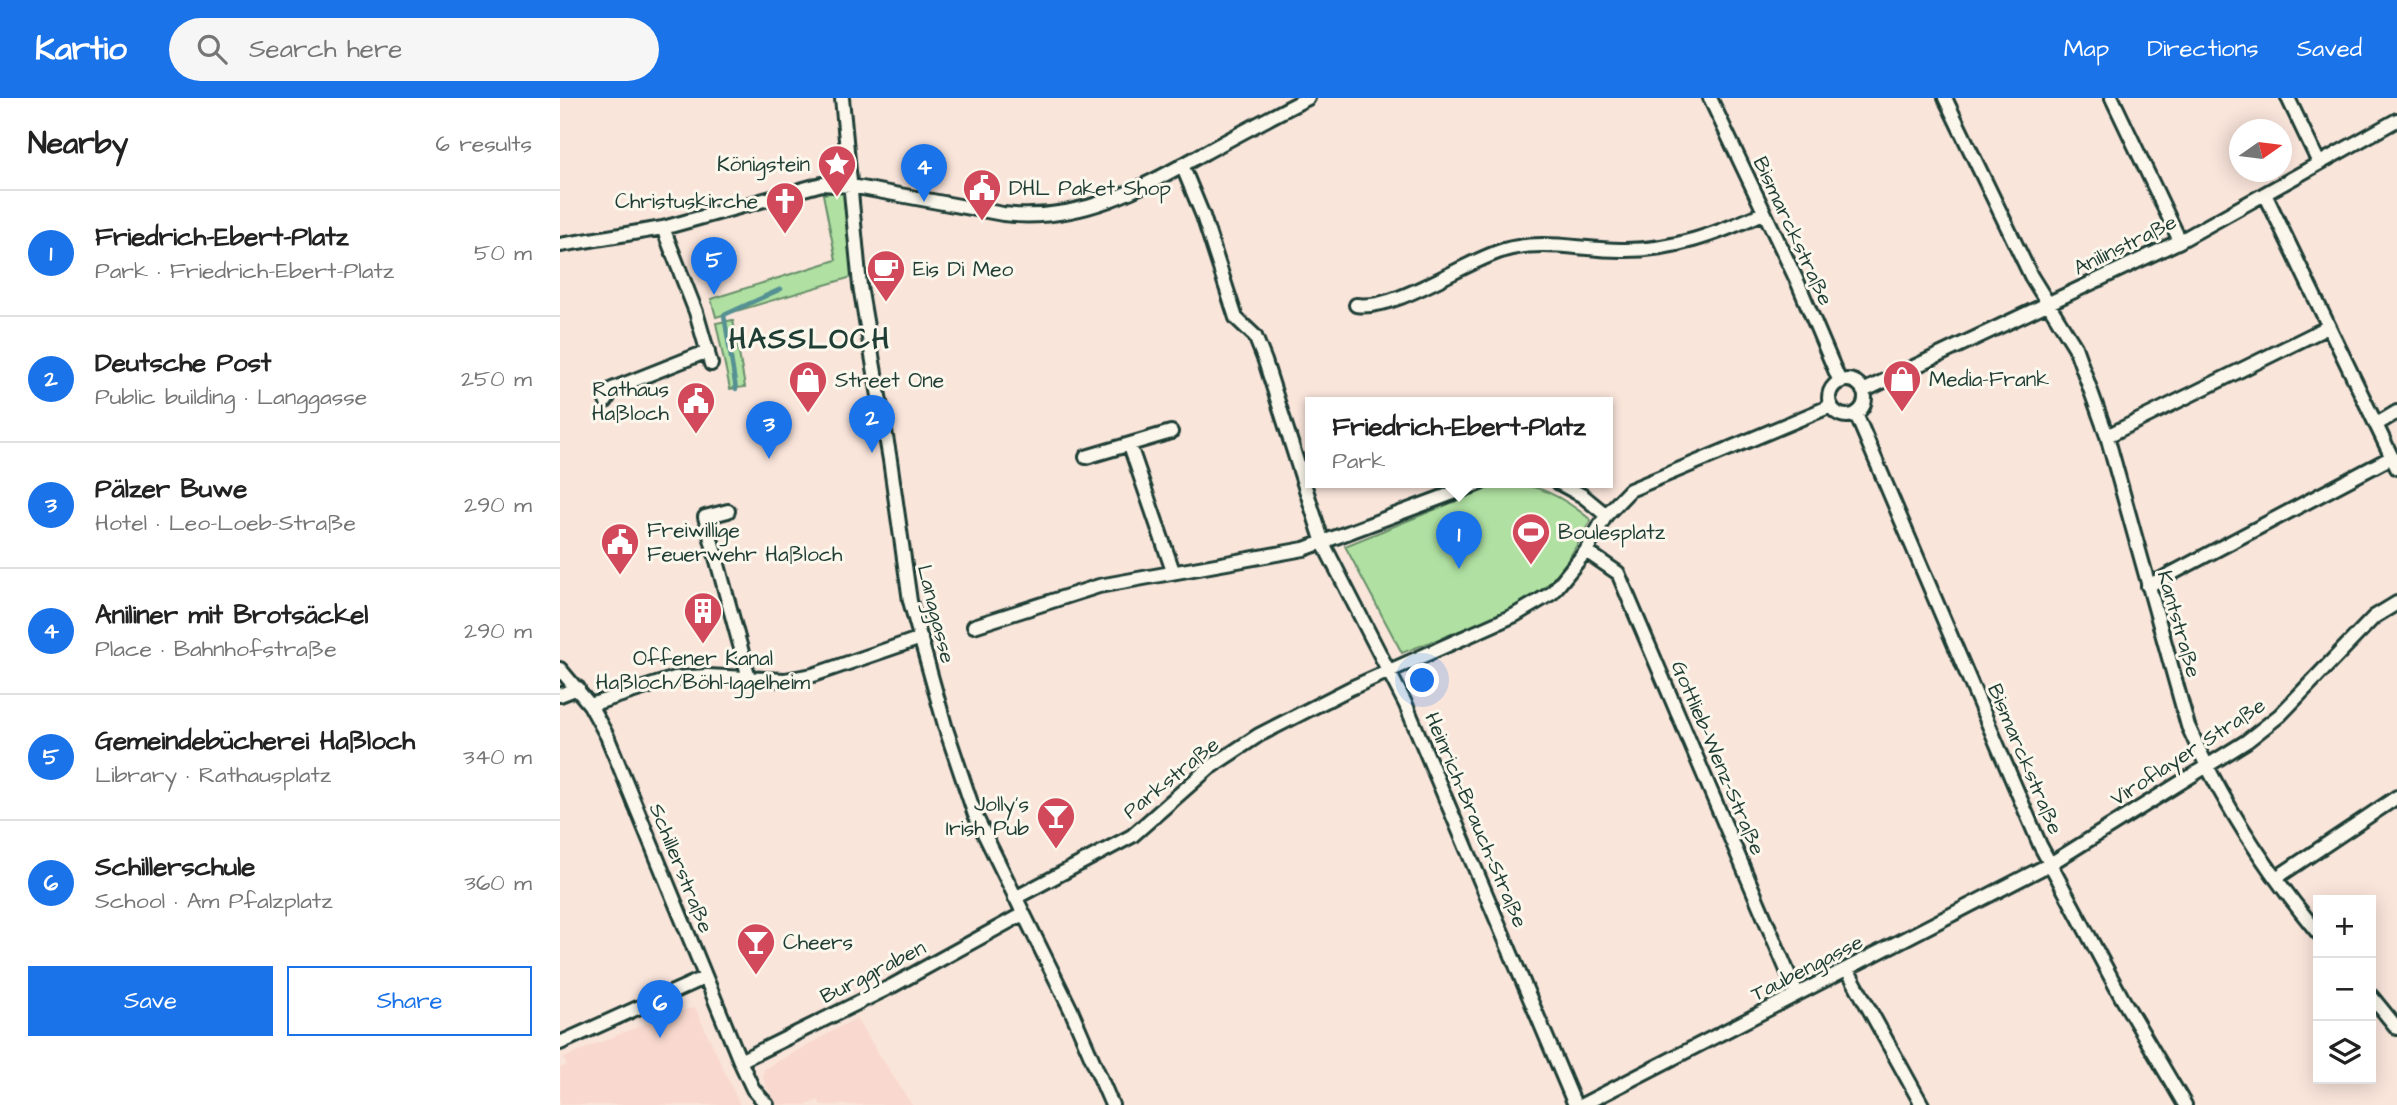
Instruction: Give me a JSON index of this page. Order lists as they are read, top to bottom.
{
  "streets": {
    "street": [
      "Bismarckstraße",
      "Anilinstraße",
      "Langgasse",
      "Kantstraße",
      "Viroflayer Straße",
      "Gottlieb-Wenz-Straße",
      "Parkstraße",
      "Heinrich-Brauch-Straße",
      "Schillerstraße",
      "Taubengasse",
      "Burggraben"
    ]
  },
  "crossings": [
    ["Bismarckstraße", "Anilinstraße"],
    ["Bismarckstraße", "Viroflayer Straße"],
    ["Bismarckstraße", "Taubengasse"],
    ["Anilinstraße", "Kantstraße"],
    ["Langgasse", "Parkstraße"],
    ["Langgasse", "Burggraben"],
    ["Kantstraße", "Viroflayer Straße"],
    ["Viroflayer Straße", "Taubengasse"],
    ["Gottlieb-Wenz-Straße", "Parkstraße"],
    ["Gottlieb-Wenz-Straße", "Taubengasse"],
    ["Parkstraße", "Heinrich-Brauch-Straße"],
    ["Schillerstraße", "Burggraben"]
  ],
  "districts": ["HASSLOCH"],
  "places": {
    "place": ["Königstein"],
    "public building": ["DHL Paket Shop", "Rathaus Haßloch", "Freiwillige Feuerwehr Haßloch"],
    "church": ["Christuskirche"],
    "cafe": ["Eis Di Meo"],
    "shop": ["Media-Frank", "Street One"],
    "sports": ["Boulesplatz"],
    "building": ["Offener Kanal Haßloch/Böhl-Iggelheim"],
    "bar": ["Jolly's Irish Pub", "Cheers"]
  },
  "north": "right",
  "page": {
    "header": "Kartio",
    "search": "Search here",
    "nav": ["Map", "Directions", "Saved"],
    "heading": ["Nearby", "6 results"],
    "pins": [
      "4",
      "5",
      "2",
      "3",
      "1",
      "6"
    ],
    "list": [
      {
        "mark": "1",
        "name": "Friedrich-Ebert-Platz",
        "note": "Park · Friedrich-Ebert-Platz",
        "value": "50 m"
      },
      {
        "mark": "2",
        "name": "Deutsche Post",
        "note": "Public building · Langgasse",
        "value": "250 m"
      },
      {
        "mark": "3",
        "name": "Pälzer Buwe",
        "note": "Hotel · Leo-Loeb-Straße",
        "value": "290 m"
      },
      {
        "mark": "4",
        "name": "Aniliner mit Brotsäckel",
        "note": "Place · Bahnhofstraße",
        "value": "290 m"
      },
      {
        "mark": "5",
        "name": "Gemeindebücherei Haßloch",
        "note": "Library · Rathausplatz",
        "value": "340 m"
      },
      {
        "mark": "6",
        "name": "Schillerschule",
        "note": "School · Am Pfalzplatz",
        "value": "360 m"
      }
    ],
    "popup": ["Friedrich-Ebert-Platz", "Park"],
    "map_buttons": ["+", "−"],
    "buttons": ["Save", "Share"]
  }
}
